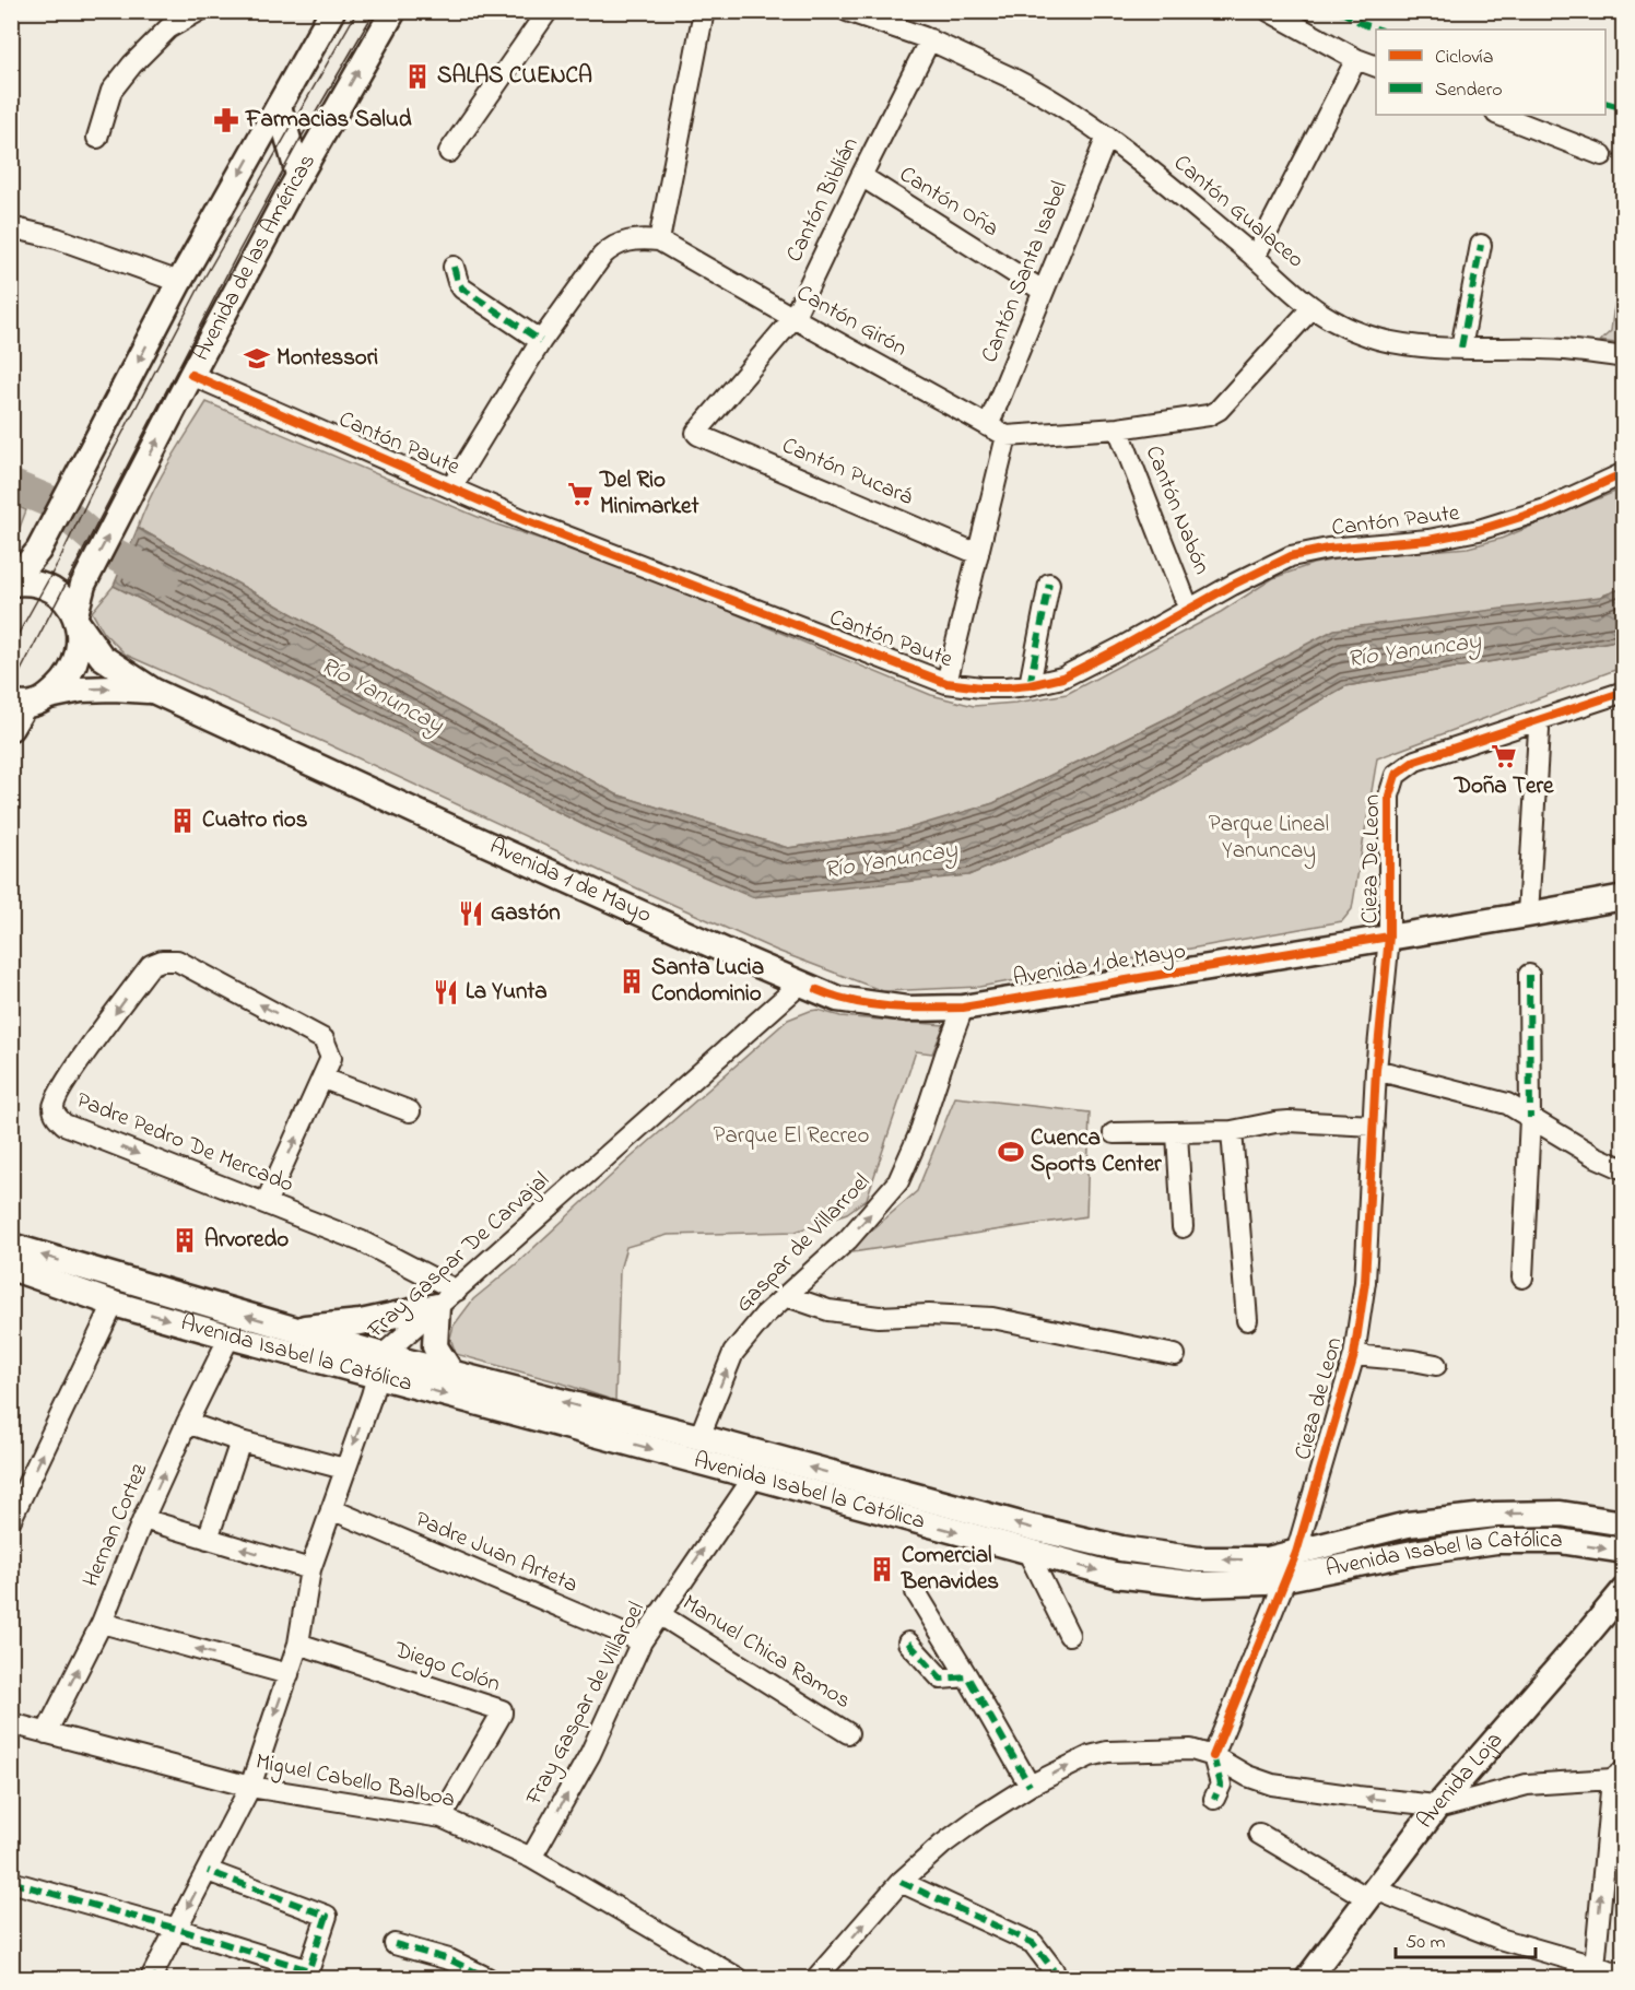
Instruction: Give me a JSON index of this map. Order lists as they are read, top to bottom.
{
  "streets": {
    "main road": [
      "Avenida de las Américas",
      "Avenida 1 de Mayo",
      "Avenida Isabel la Católica",
      "Avenida Loja"
    ],
    "street": [
      "Cantón Biblián",
      "Cantón Oña",
      "Cantón Gualaceo",
      "Cantón Santa Isabel",
      "Cantón Girón",
      "Cantón Paute",
      "Cantón Pucará",
      "Cantón Nabón",
      "Cieza De Leon",
      "Padre Pedro De Mercado",
      "Gaspar de Villarroel",
      "Fray Gaspar De Carvajal",
      "Cieza de Leon",
      "Hernan Cortez",
      "Padre Juan Arteta",
      "Manuel Chica Ramos",
      "Diego Colón",
      "Fray Gaspar de Villaroel",
      "Miguel Cabello Balboa"
    ]
  },
  "crossings": [
    ["Cantón Biblián", "Cantón Oña"],
    ["Cantón Biblián", "Cantón Gualaceo"],
    ["Cantón Biblián", "Cantón Girón"],
    ["Cantón Biblián", "Cantón Pucará"],
    ["Cantón Oña", "Cantón Santa Isabel"],
    ["Cantón Gualaceo", "Cantón Santa Isabel"],
    ["Avenida de las Américas", "Cantón Paute"],
    ["Avenida de las Américas", "Avenida 1 de Mayo"],
    ["Cantón Santa Isabel", "Cantón Girón"],
    ["Cantón Paute", "Cantón Nabón"],
    ["Cieza De Leon", "Avenida 1 de Mayo"],
    ["Cieza De Leon", "Cieza de Leon"],
    ["Avenida 1 de Mayo", "Gaspar de Villarroel"],
    ["Avenida 1 de Mayo", "Fray Gaspar De Carvajal"],
    ["Padre Pedro De Mercado", "Fray Gaspar De Carvajal"],
    ["Gaspar de Villarroel", "Avenida Isabel la Católica"],
    ["Fray Gaspar De Carvajal", "Avenida Isabel la Católica"],
    ["Fray Gaspar De Carvajal", "Padre Juan Arteta"],
    ["Fray Gaspar De Carvajal", "Diego Colón"],
    ["Fray Gaspar De Carvajal", "Miguel Cabello Balboa"],
    ["Avenida Isabel la Católica", "Cieza de Leon"],
    ["Avenida Isabel la Católica", "Hernan Cortez"],
    ["Avenida Isabel la Católica", "Fray Gaspar de Villaroel"],
    ["Hernan Cortez", "Miguel Cabello Balboa"],
    ["Padre Juan Arteta", "Fray Gaspar de Villaroel"],
    ["Manuel Chica Ramos", "Fray Gaspar de Villaroel"],
    ["Diego Colón", "Miguel Cabello Balboa"],
    ["Fray Gaspar de Villaroel", "Miguel Cabello Balboa"]
  ],
  "one_way": ["Gaspar de Villarroel", "Fray Gaspar de Villaroel"],
  "water": ["Río Yanuncay"],
  "parks": ["Parque Lineal Yanuncay", "Parque El Recreo"],
  "places": {
    "building": [
      "SALAS CUENCA",
      "Cuatro rios",
      "Santa Lucia Condominio",
      "Arvoredo",
      "Comercial Benavides"
    ],
    "pharmacy": ["Farmacias Salud"],
    "school or university": ["Montessori"],
    "supermarket": ["Del Rio Minimarket", "Doña Tere"],
    "restaurant": ["Gastón", "La Yunta"],
    "sports": ["Cuenca Sports Center"]
  },
  "legend": ["Ciclovía", "Sendero"],
  "scale_bar": "50 m"
}
